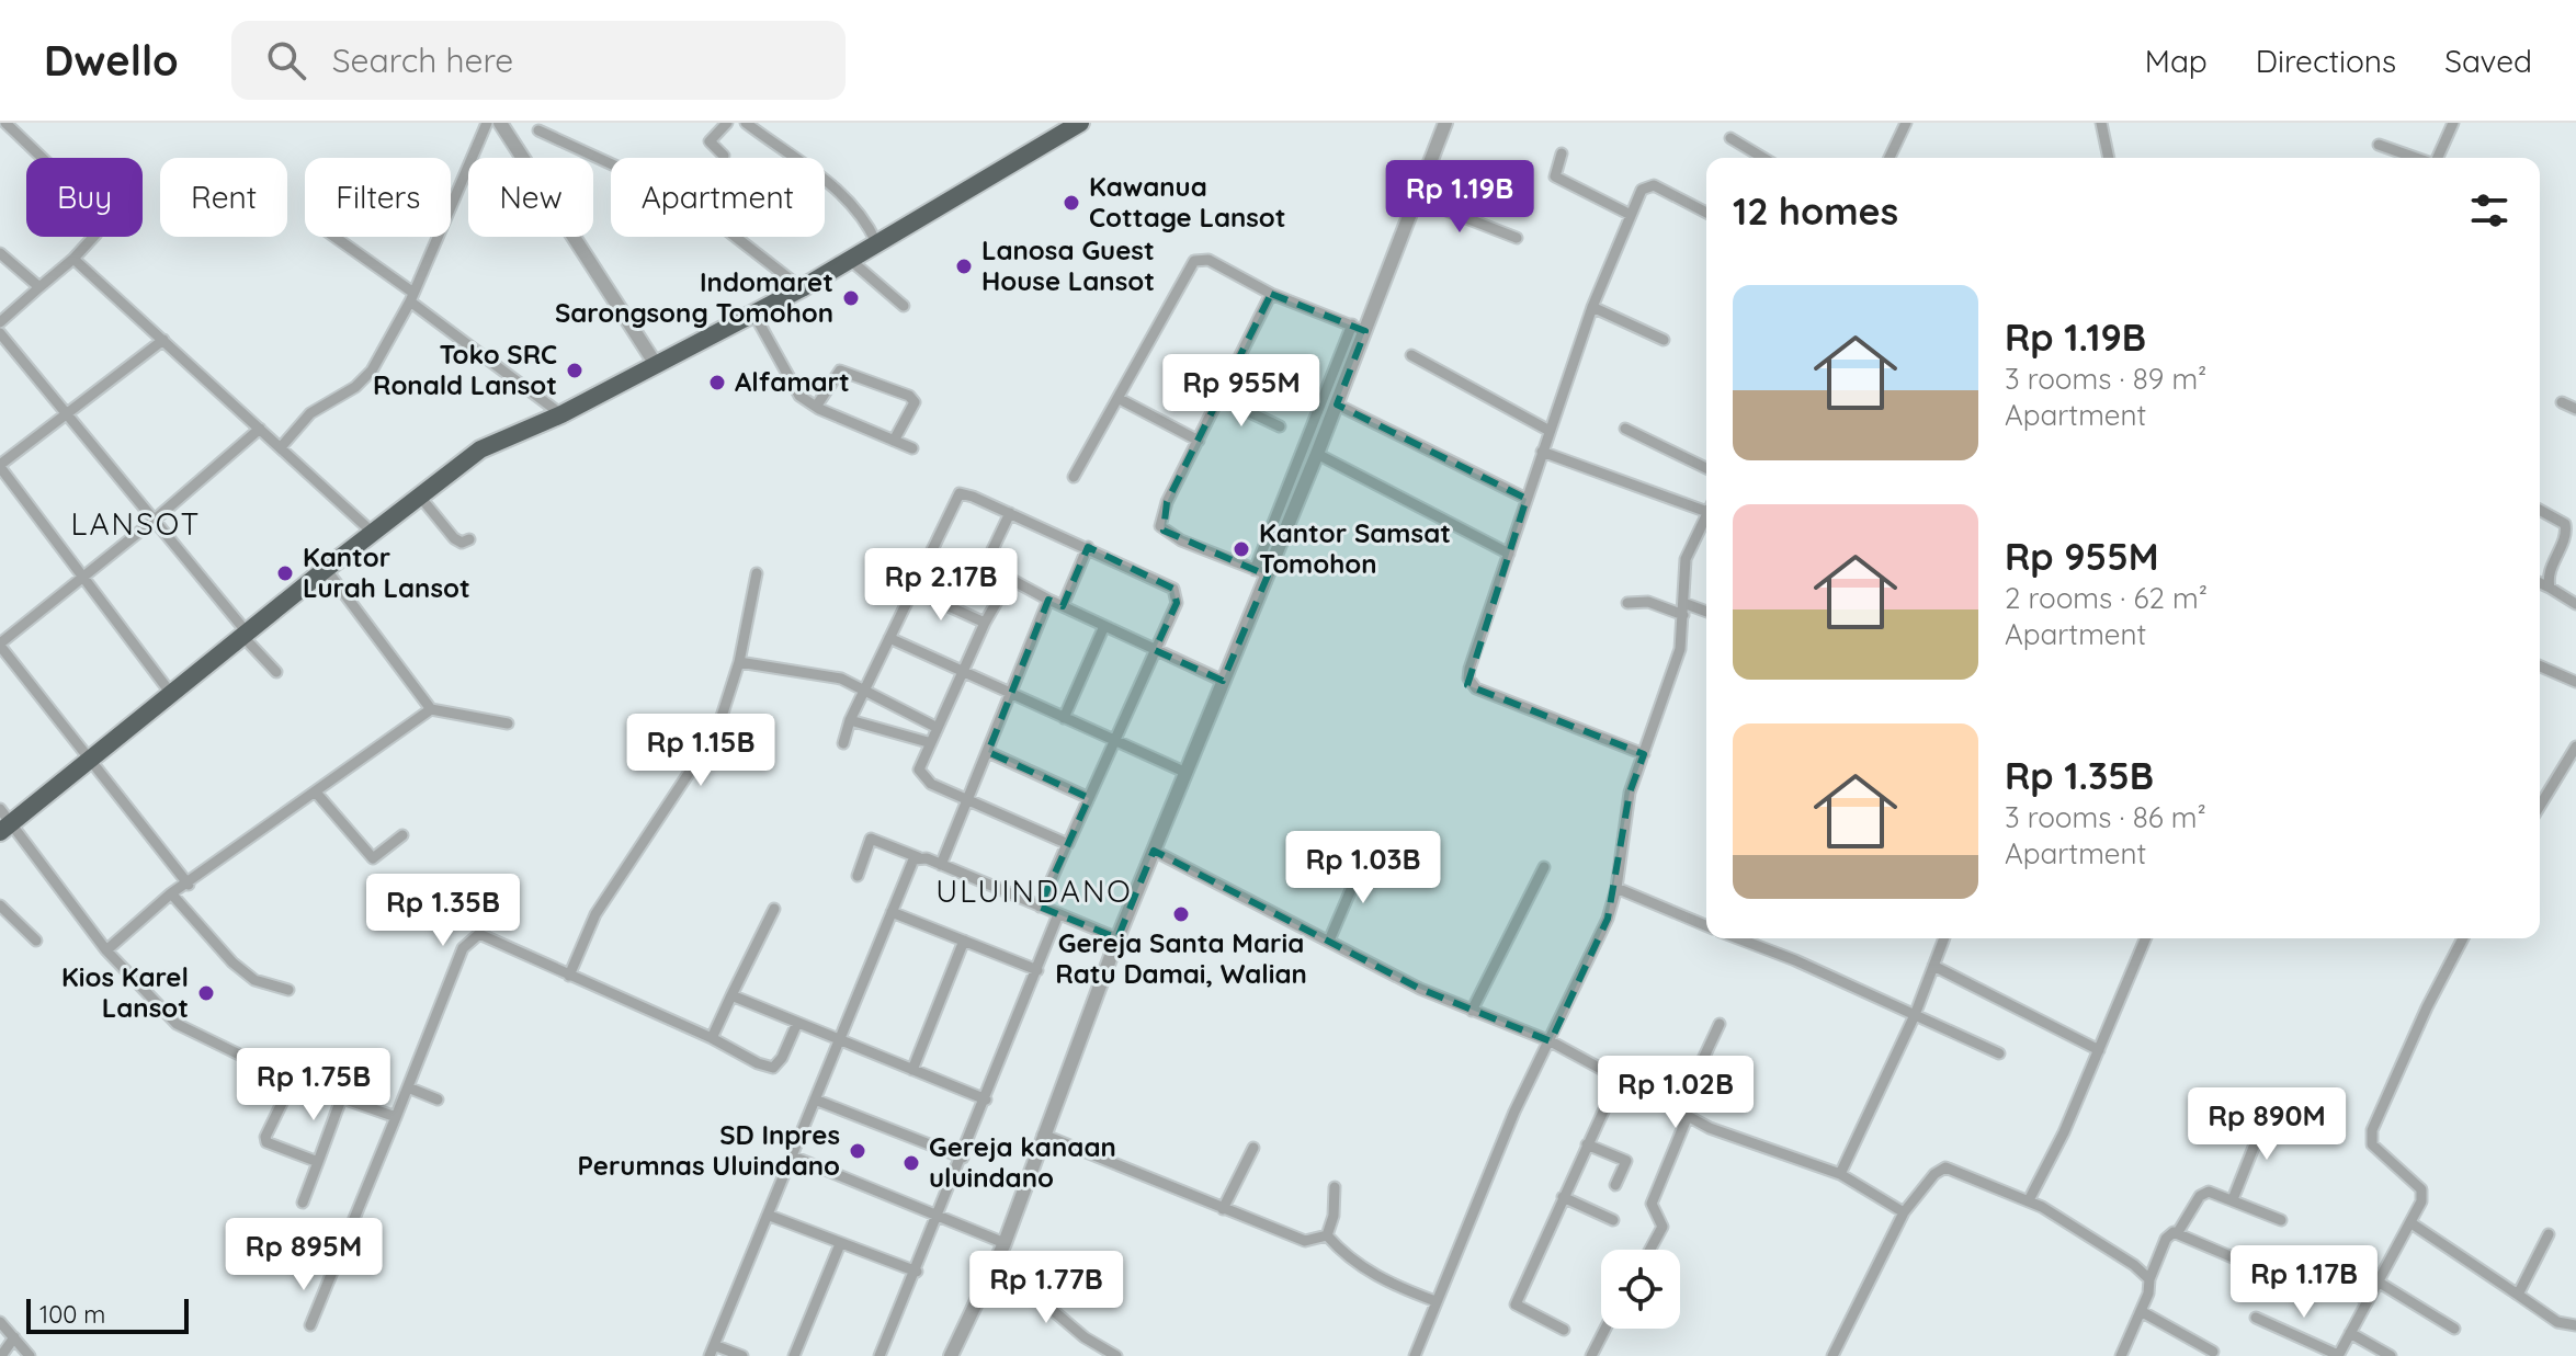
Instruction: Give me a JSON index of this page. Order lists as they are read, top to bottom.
{
  "districts": ["LANSOT", "ULUINDANO"],
  "places": [
    "Kawanua Cottage Lansot",
    "Lanosa Guest House Lansot",
    "Indomaret Sarongsong Tomohon",
    "Toko SRC Ronald Lansot",
    "Alfamart",
    "Kantor Samsat Tomohon",
    "Kantor Lurah Lansot",
    "Gereja Santa Maria Ratu Damai, Walian",
    "Kios Karel Lansot",
    "SD Inpres Perumnas Uluindano",
    "Gereja kanaan uluindano"
  ],
  "scale_bar": "100 m",
  "page": {
    "header": "Dwello",
    "search": "Search here",
    "nav": ["Map", "Directions", "Saved"],
    "chip": [
      "Buy",
      "Rent",
      "Filters",
      "New",
      "Apartment"
    ],
    "heading": "12 homes",
    "price": [
      "Rp 1.19B",
      "Rp 955M",
      "Rp 2.17B",
      "Rp 1.15B",
      "Rp 1.03B",
      "Rp 1.35B",
      "Rp 1.75B",
      "Rp 1.02B",
      "Rp 890M",
      "Rp 895M",
      "Rp 1.17B",
      "Rp 1.77B"
    ],
    "list": [
      {
        "name": "Rp 1.19B",
        "note": "3 rooms · 89 m² · Apartment"
      },
      {
        "name": "Rp 955M",
        "note": "2 rooms · 62 m² · Apartment"
      },
      {
        "name": "Rp 1.35B",
        "note": "3 rooms · 86 m² · Apartment"
      }
    ],
    "scale": "100 m"
  }
}
